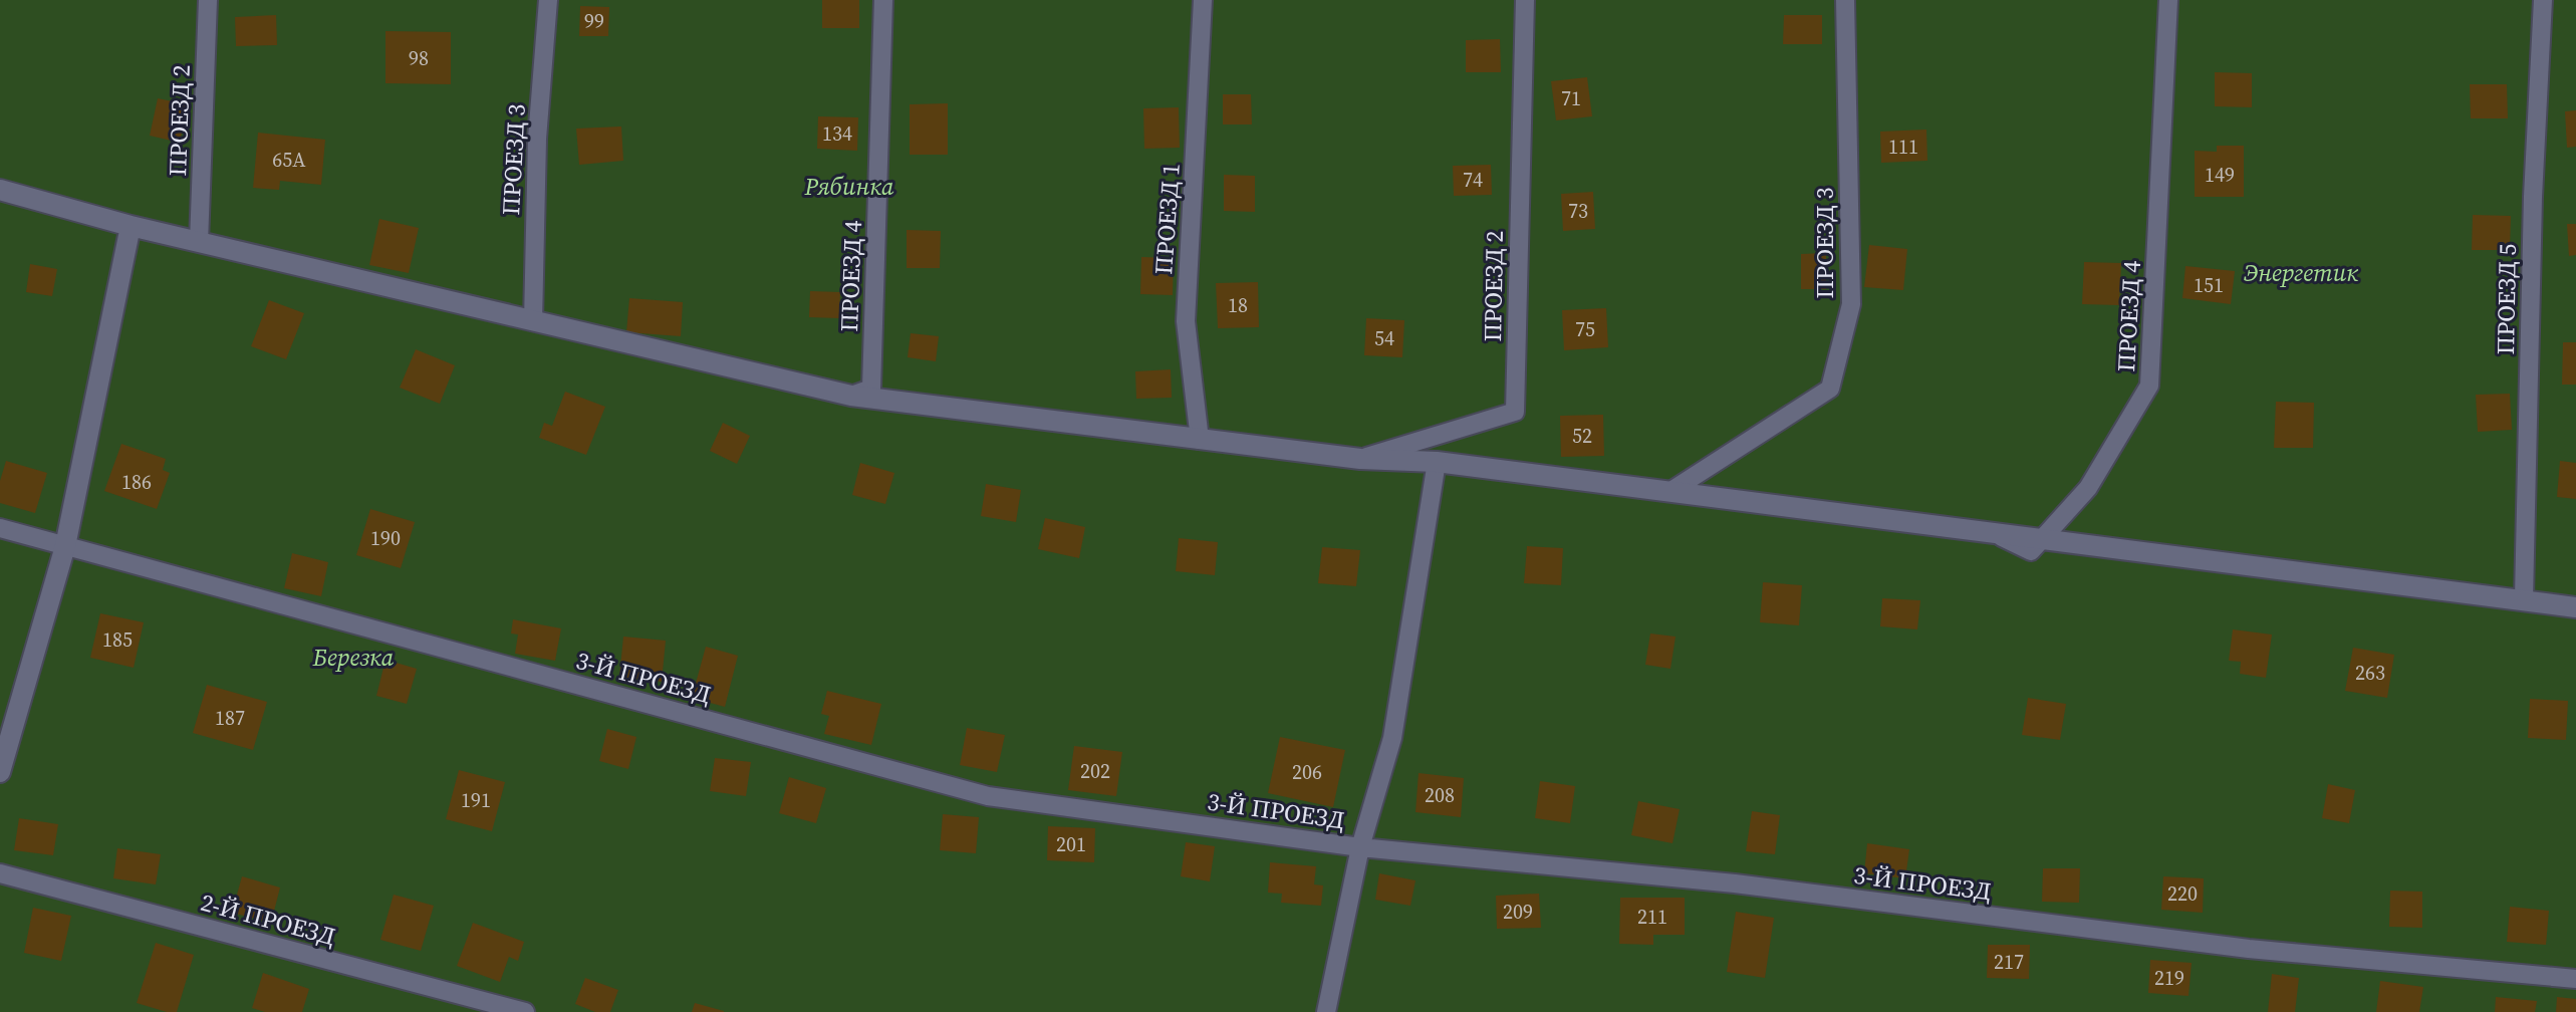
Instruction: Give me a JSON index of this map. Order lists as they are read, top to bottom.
{
  "streets": {
    "lane": [
      "ПРОЕЗД 2",
      "ПРОЕЗД 3",
      "ПРОЕЗД 1",
      "ПРОЕЗД 4",
      "ПРОЕЗД 5",
      "3-Й ПРОЕЗД",
      "2-Й ПРОЕЗД"
    ]
  },
  "parks": ["Рябинка", "Энергетик", "Березка"],
  "house_numbers": [
    "99",
    "98",
    "71",
    "134",
    "111",
    "65А",
    "149",
    "74",
    "73",
    "151",
    "18",
    "75",
    "54",
    "52",
    "186",
    "190",
    "185",
    "263",
    "187",
    "202",
    "206",
    "208",
    "191",
    "201",
    "220",
    "209",
    "211",
    "217",
    "219"
  ]
}
